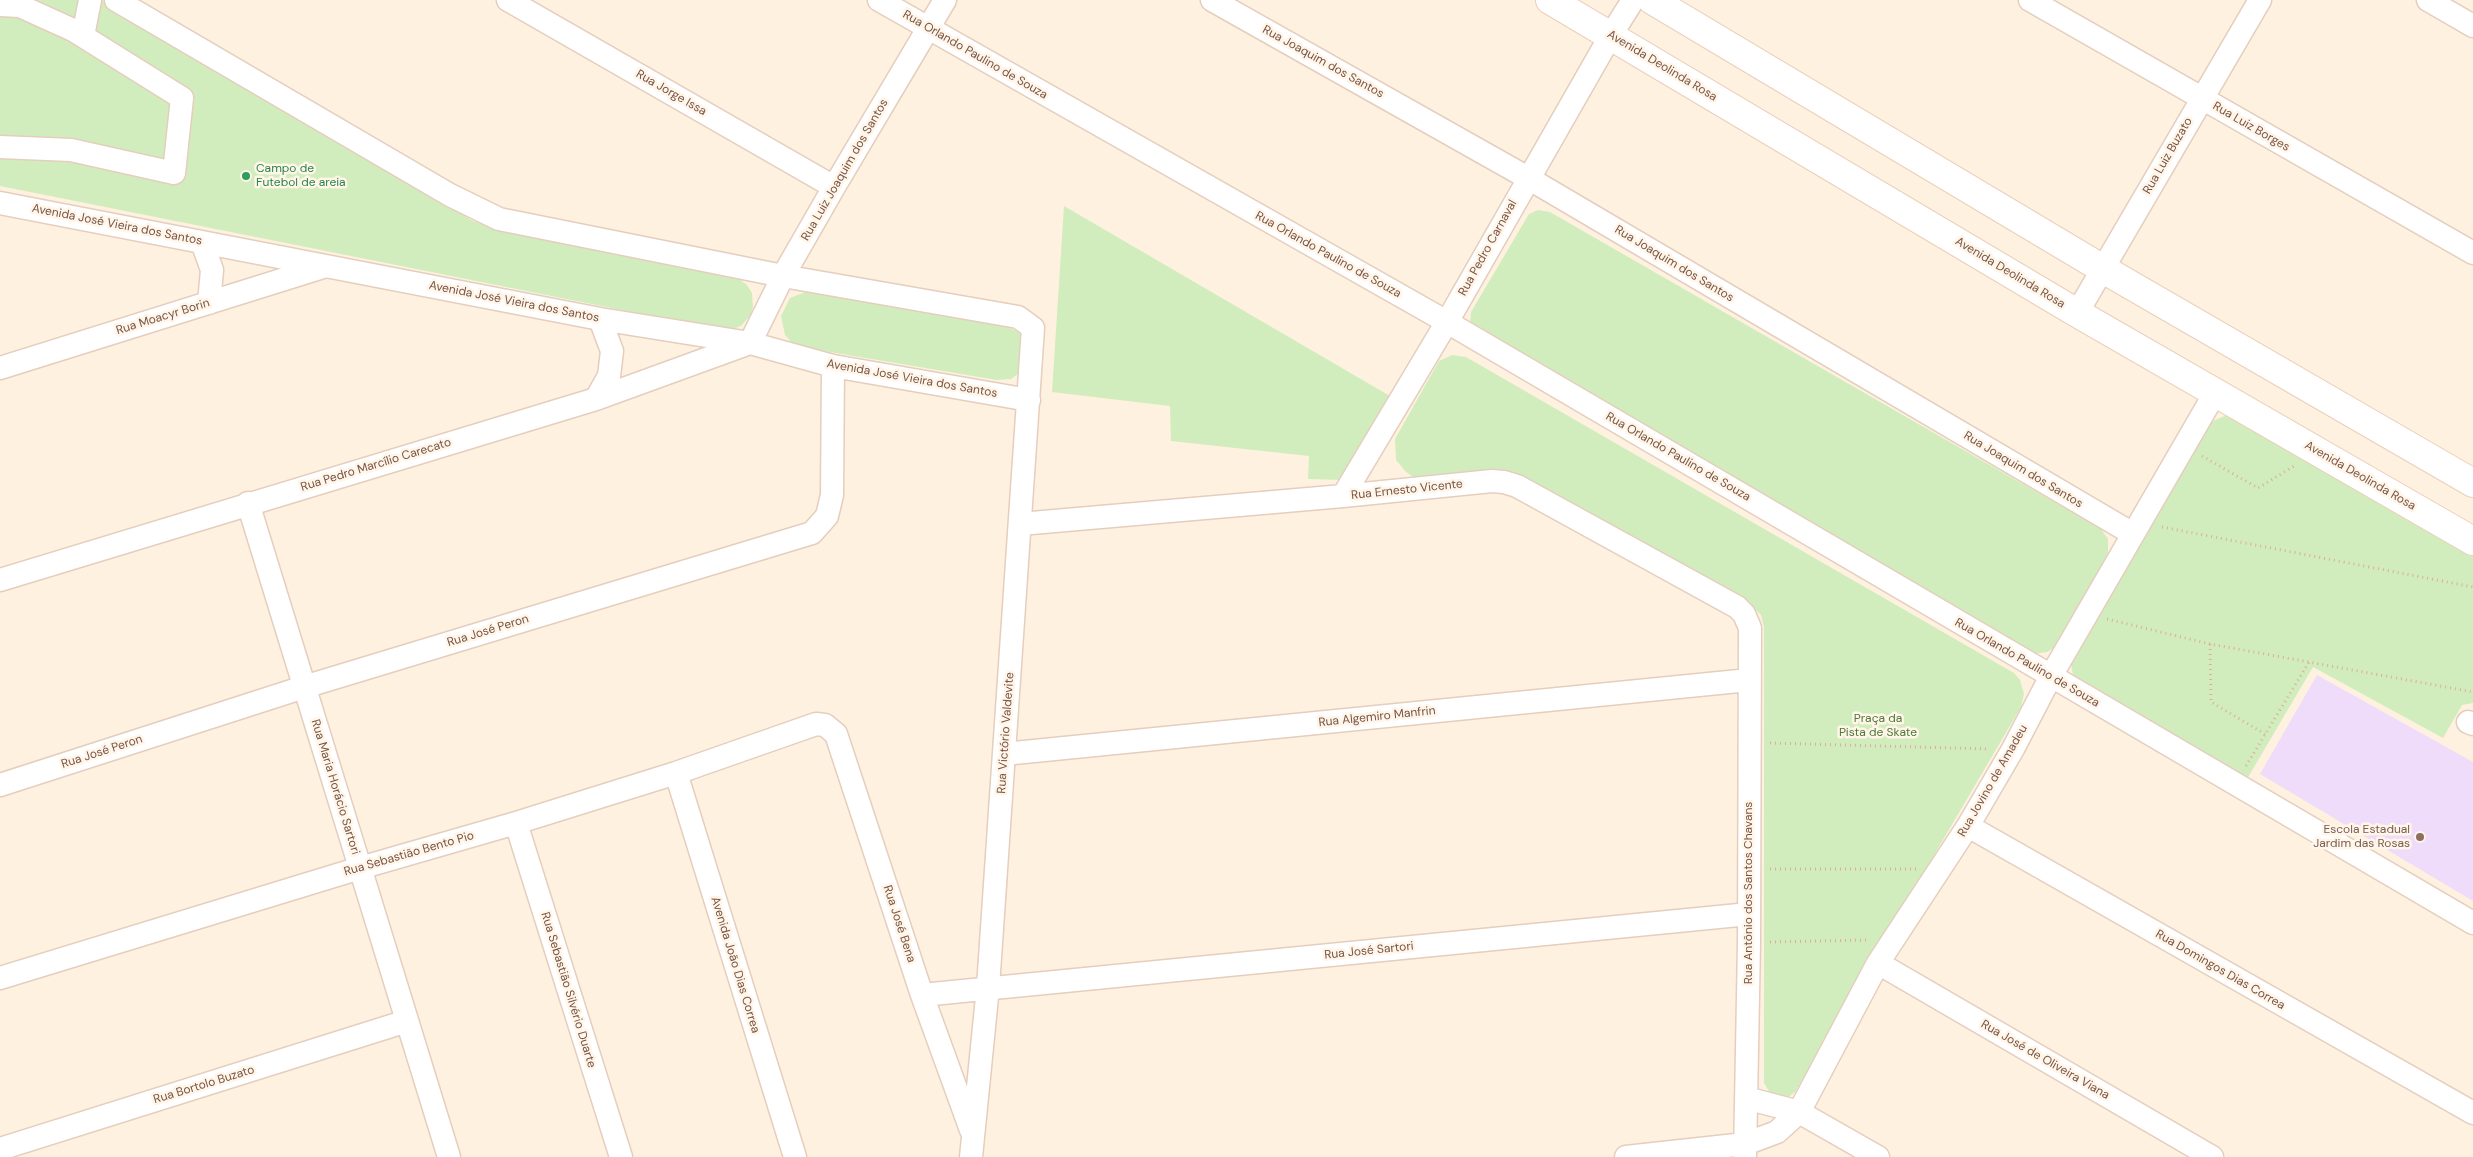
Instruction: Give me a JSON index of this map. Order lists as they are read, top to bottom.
{
  "streets": {
    "street": [
      "Rua Orlando Paulino de Souza",
      "Rua Joaquim dos Santos",
      "Avenida Deolinda Rosa",
      "Rua Jorge Issa",
      "Rua Luiz Borges",
      "Rua Luiz Buzato",
      "Rua Luiz Joaquim dos Santos",
      "Avenida José Vieira dos Santos",
      "Rua Pedro Carnaval",
      "Rua Moacyr Borin",
      "Rua Pedro Marcílio Carecato",
      "Rua Ernesto Vicente",
      "Rua José Peron",
      "Rua Algemiro Manfrin",
      "Rua Victório Valdevite",
      "Rua Jovino de Amadeu",
      "Rua Maria Horácio Sartori",
      "Rua Sebastião Bento Pio",
      "Rua Antônio dos Santos Chavans",
      "Rua José Bena",
      "Rua José Sartori",
      "Avenida João Dias Correa",
      "Rua Domingos Dias Correa",
      "Rua Sebastião Silvério Duarte",
      "Rua José de Oliveira Viana",
      "Rua Bortolo Buzato"
    ]
  },
  "crossings": [
    ["Rua Orlando Paulino de Souza", "Rua Luiz Joaquim dos Santos"],
    ["Rua Orlando Paulino de Souza", "Rua Pedro Carnaval"],
    ["Rua Orlando Paulino de Souza", "Rua Jovino de Amadeu"],
    ["Rua Joaquim dos Santos", "Rua Pedro Carnaval"],
    ["Rua Joaquim dos Santos", "Rua Jovino de Amadeu"],
    ["Avenida Deolinda Rosa", "Rua Luiz Buzato"],
    ["Avenida Deolinda Rosa", "Rua Pedro Carnaval"],
    ["Avenida Deolinda Rosa", "Rua Jovino de Amadeu"],
    ["Rua Jorge Issa", "Rua Luiz Joaquim dos Santos"],
    ["Rua Luiz Borges", "Rua Luiz Buzato"],
    ["Rua Luiz Joaquim dos Santos", "Avenida José Vieira dos Santos"],
    ["Rua Luiz Joaquim dos Santos", "Rua Pedro Marcílio Carecato"],
    ["Rua Luiz Joaquim dos Santos", "Rua Victório Valdevite"],
    ["Avenida José Vieira dos Santos", "Rua Moacyr Borin"],
    ["Avenida José Vieira dos Santos", "Rua Pedro Marcílio Carecato"],
    ["Avenida José Vieira dos Santos", "Rua José Peron"],
    ["Avenida José Vieira dos Santos", "Rua Victório Valdevite"],
    ["Rua Pedro Carnaval", "Rua Ernesto Vicente"],
    ["Rua Pedro Marcílio Carecato", "Rua Maria Horácio Sartori"],
    ["Rua Ernesto Vicente", "Rua Victório Valdevite"],
    ["Rua Ernesto Vicente", "Rua Antônio dos Santos Chavans"],
    ["Rua José Peron", "Rua Maria Horácio Sartori"],
    ["Rua Algemiro Manfrin", "Rua Victório Valdevite"],
    ["Rua Algemiro Manfrin", "Rua Antônio dos Santos Chavans"],
    ["Rua Victório Valdevite", "Rua José Bena"],
    ["Rua Victório Valdevite", "Rua José Sartori"],
    ["Rua Jovino de Amadeu", "Rua Antônio dos Santos Chavans"],
    ["Rua Jovino de Amadeu", "Rua Domingos Dias Correa"],
    ["Rua Jovino de Amadeu", "Rua José de Oliveira Viana"],
    ["Rua Maria Horácio Sartori", "Rua Sebastião Bento Pio"],
    ["Rua Maria Horácio Sartori", "Rua Bortolo Buzato"],
    ["Rua Sebastião Bento Pio", "Rua José Bena"],
    ["Rua Sebastião Bento Pio", "Avenida João Dias Correa"],
    ["Rua Sebastião Bento Pio", "Rua Sebastião Silvério Duarte"],
    ["Rua Antônio dos Santos Chavans", "Rua José Sartori"],
    ["Rua José Bena", "Rua José Sartori"]
  ],
  "parks": ["Praça da Pista de Skate"],
  "places": ["Campo de Futebol de areia", "Escola Estadual Jardim das Rosas"]
}
